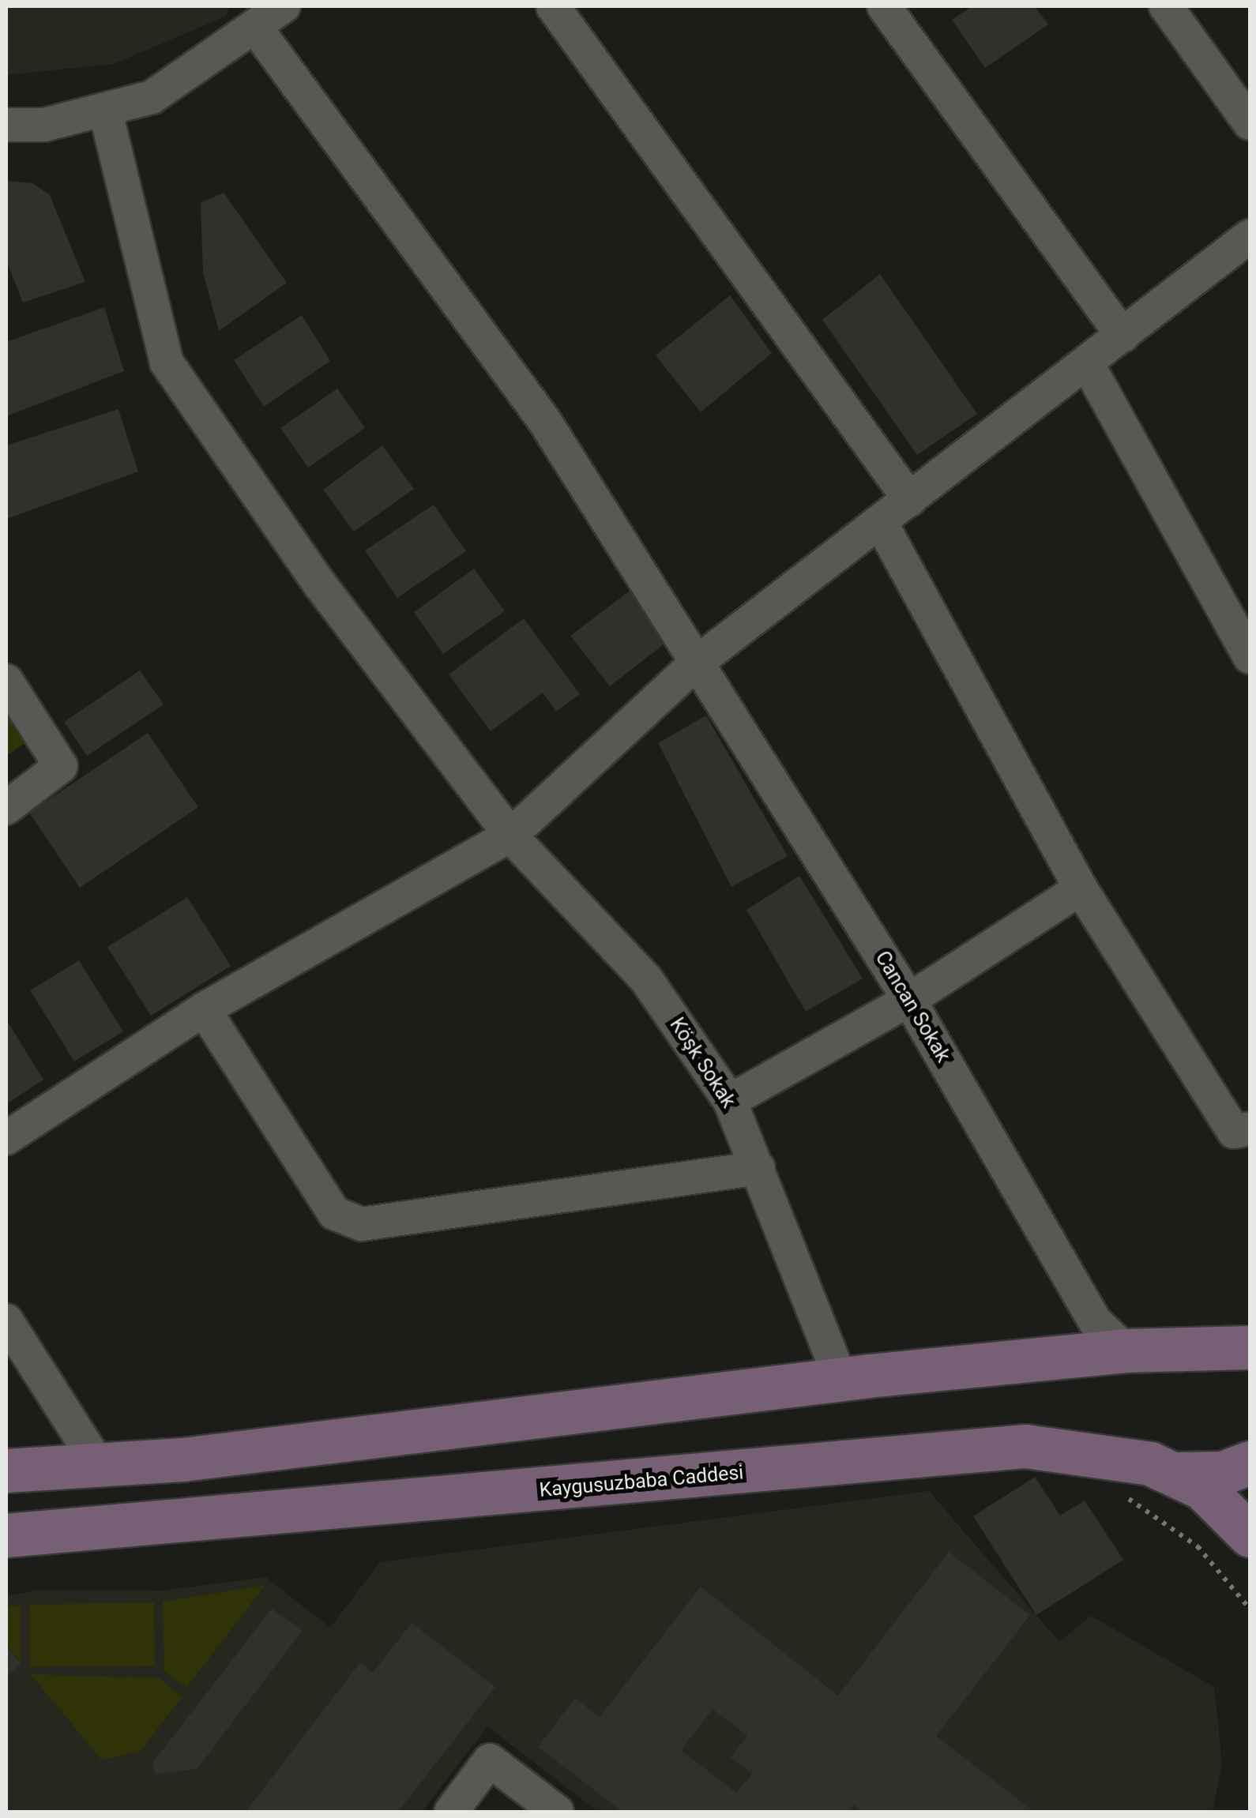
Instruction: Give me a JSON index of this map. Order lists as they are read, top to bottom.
{
  "streets": {
    "main road": ["Kaygusuzbaba Caddesi"],
    "street": ["Cancan Sokak", "Köşk Sokak"]
  }
}
